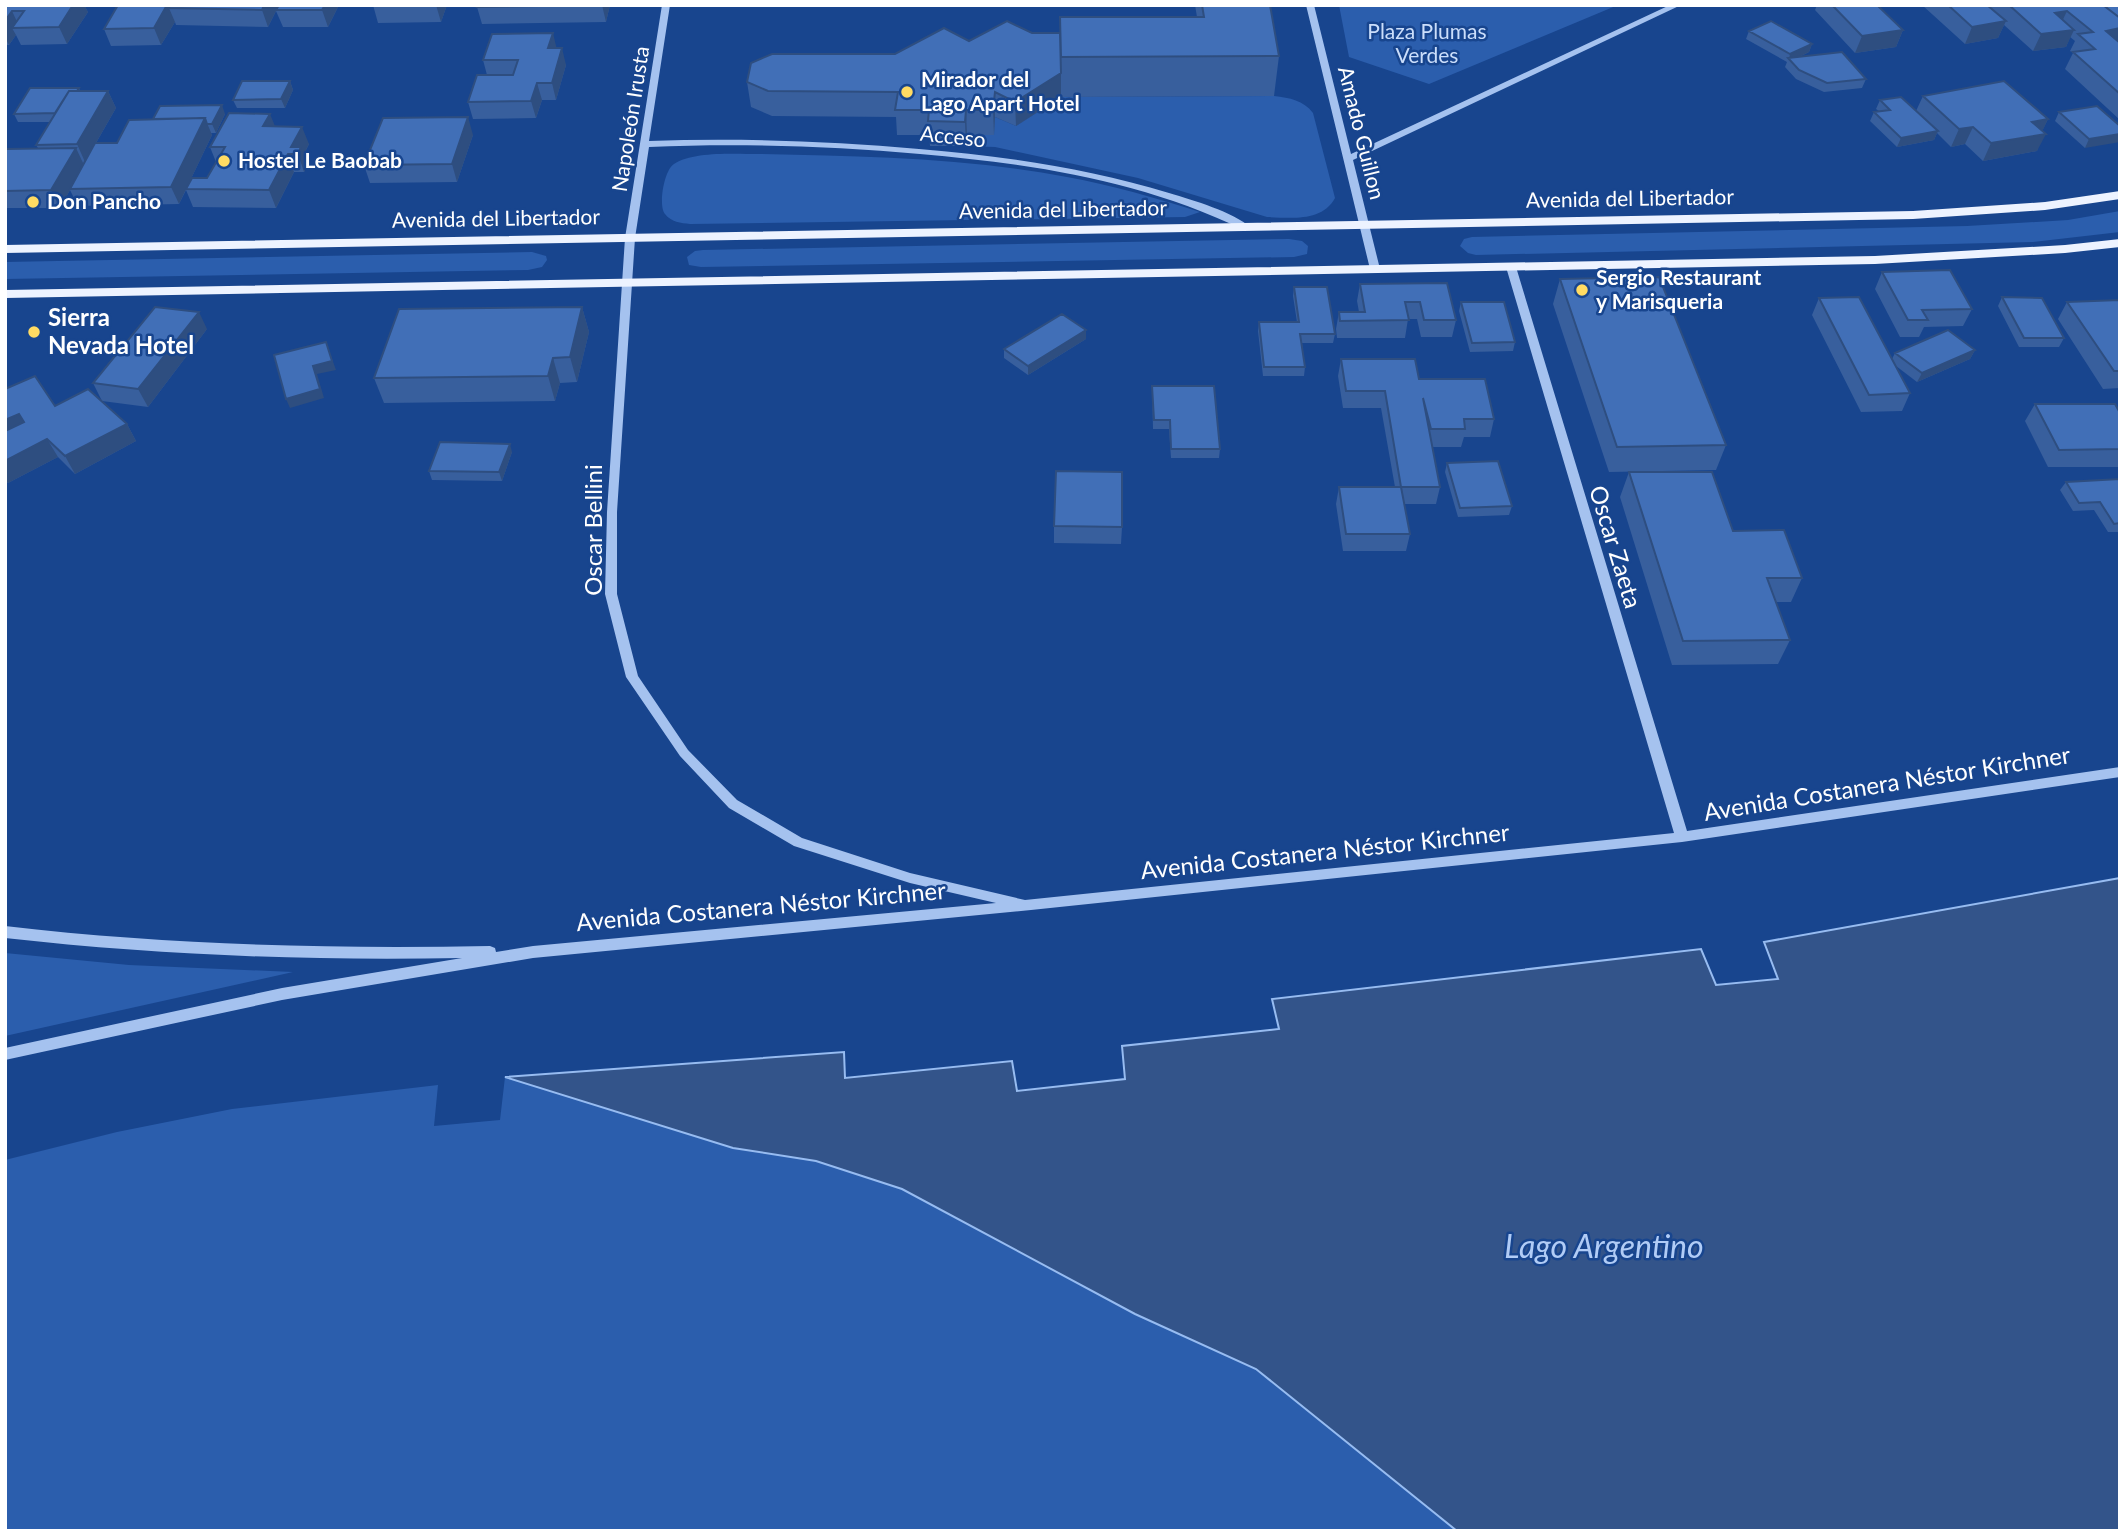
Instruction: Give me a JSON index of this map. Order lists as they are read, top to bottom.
{
  "streets": {
    "main road": ["Avenida del Libertador"],
    "street": [
      "Napoleón Irusta",
      "Amado Guillon",
      "Acceso",
      "Oscar Bellini",
      "Oscar Zaeta",
      "Avenida Costanera Néstor Kirchner"
    ]
  },
  "crossings": [
    ["Napoleón Irusta", "Acceso"],
    ["Napoleón Irusta", "Avenida del Libertador"],
    ["Napoleón Irusta", "Oscar Bellini"],
    ["Amado Guillon", "Avenida del Libertador"],
    ["Acceso", "Avenida del Libertador"],
    ["Avenida del Libertador", "Oscar Bellini"],
    ["Oscar Bellini", "Avenida Costanera Néstor Kirchner"],
    ["Oscar Zaeta", "Avenida Costanera Néstor Kirchner"]
  ],
  "water": ["Lago Argentino"],
  "parks": ["Plaza Plumas Verdes"],
  "places": [
    "Mirador del Lago Apart Hotel",
    "Hostel Le Baobab",
    "Don Pancho",
    "Sergio Restaurant y Marisqueria",
    "Sierra Nevada Hotel"
  ]
}
